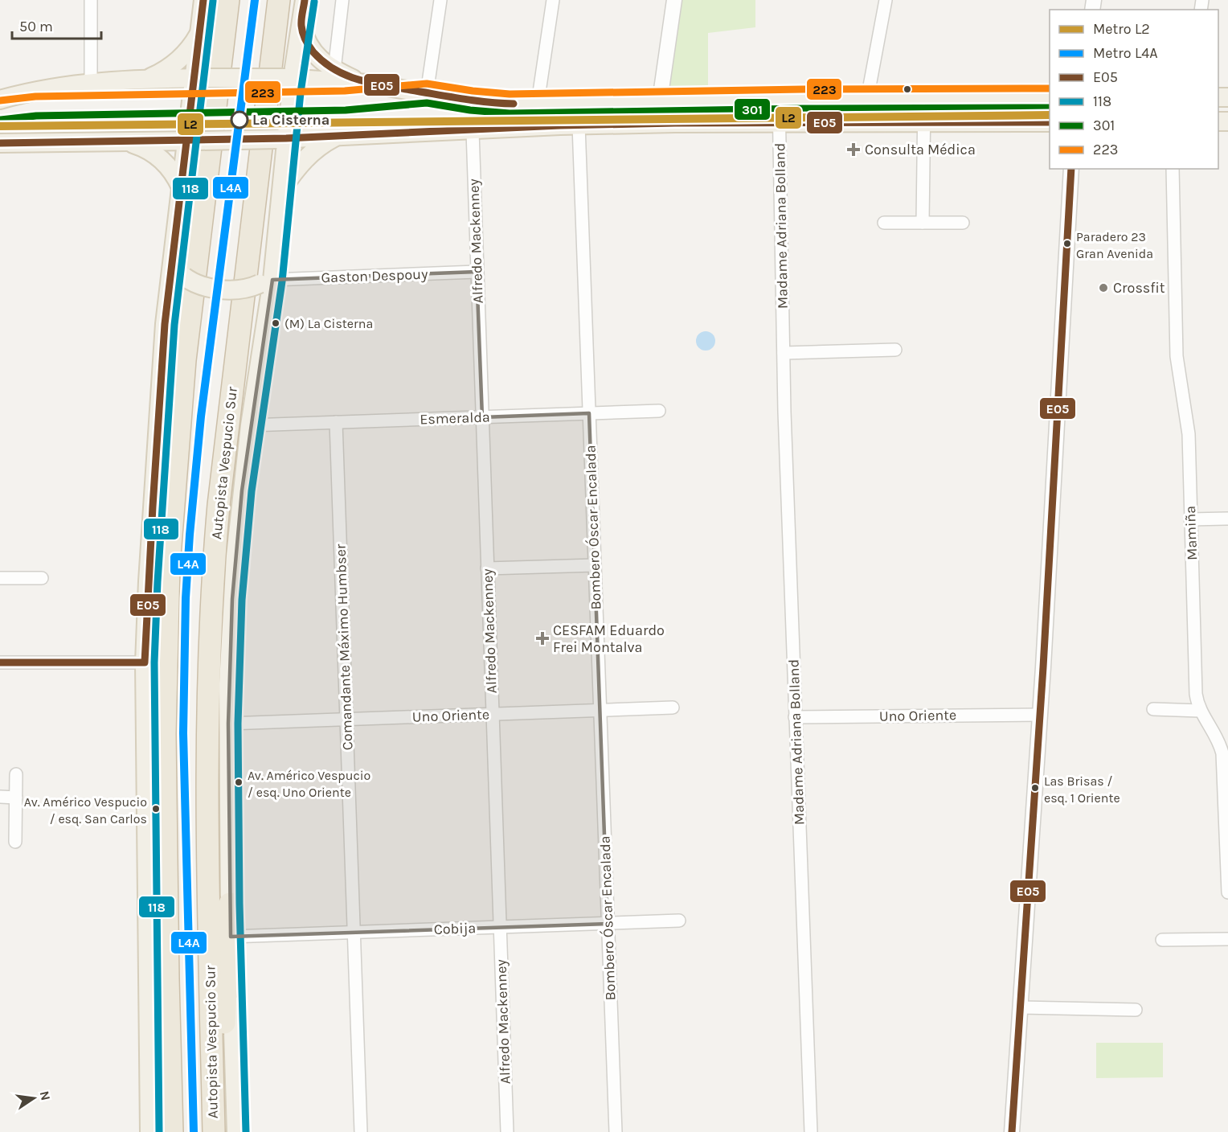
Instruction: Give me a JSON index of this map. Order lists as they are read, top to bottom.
{
  "streets": {
    "highway": ["Autopista Vespucio Sur"],
    "street": [
      "Madame Adriana Bolland",
      "Alfredo Mackenney",
      "Gaston Despouy",
      "Esmeralda",
      "Bombero Óscar Encalada",
      "Mamiña",
      "Comandante Máximo Humbser",
      "Uno Oriente",
      "Cobija"
    ]
  },
  "crossings": [
    ["Madame Adriana Bolland", "Uno Oriente"],
    ["Alfredo Mackenney", "Gaston Despouy"],
    ["Alfredo Mackenney", "Esmeralda"],
    ["Alfredo Mackenney", "Uno Oriente"],
    ["Alfredo Mackenney", "Cobija"],
    ["Esmeralda", "Bombero Óscar Encalada"],
    ["Esmeralda", "Comandante Máximo Humbser"],
    ["Bombero Óscar Encalada", "Uno Oriente"],
    ["Bombero Óscar Encalada", "Cobija"],
    ["Comandante Máximo Humbser", "Uno Oriente"],
    ["Comandante Máximo Humbser", "Cobija"]
  ],
  "places": {
    "other": [
      "La Cisterna",
      "Paradero 23 Gran Avenida",
      "Crossfit",
      "(M) La Cisterna",
      "Av. Américo Vespucio / esq. Uno Oriente",
      "Las Brisas / esq. 1 Oriente",
      "Av. Américo Vespucio / esq. San Carlos"
    ],
    "health": ["Consulta Médica", "CESFAM Eduardo Frei Montalva"]
  },
  "lines": [
    "metro line L4A",
    "transit line E05",
    "transit line 118",
    "transit line 223",
    "transit line 301",
    "metro line L2"
  ],
  "legend": [
    "Metro L2",
    "Metro L4A",
    "E05",
    "118",
    "301",
    "223"
  ],
  "scale_bar": "50 m",
  "north": "right"
}
